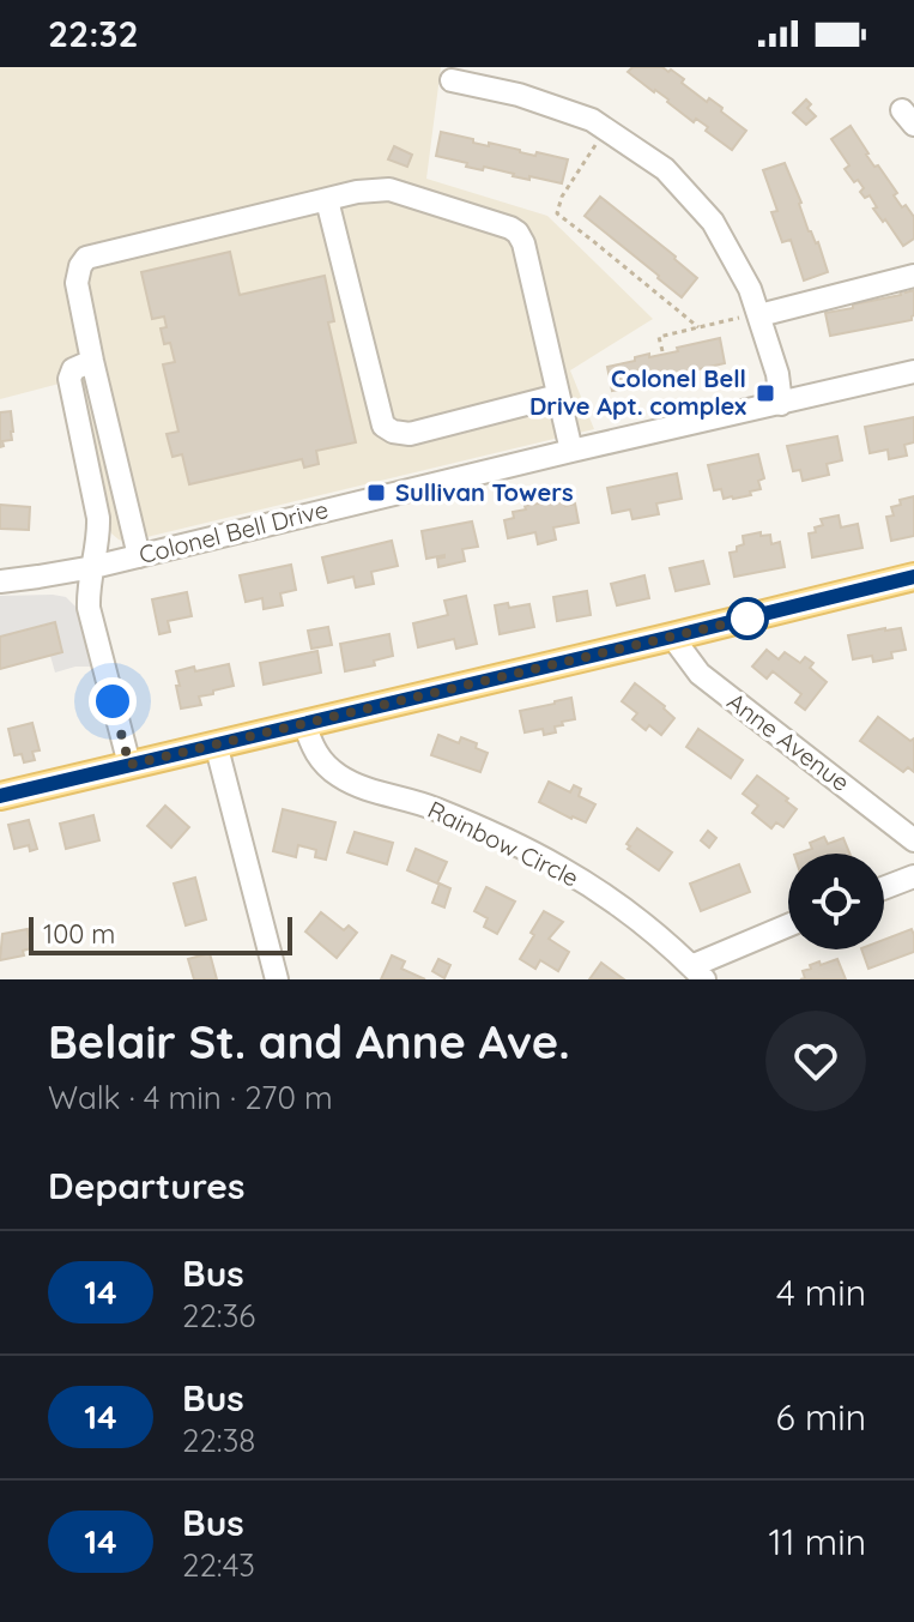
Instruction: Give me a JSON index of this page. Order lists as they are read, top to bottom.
{
  "streets": {
    "street": ["Colonel Bell Drive", "Anne Avenue", "Rainbow Circle"]
  },
  "places": {
    "transit": ["Colonel Bell Drive Apt. complex", "Sullivan Towers"]
  },
  "lines": ["bus line 14"],
  "scale_bar": "100 m",
  "page": {
    "status": "22:32",
    "scale": "100 m",
    "heading": [
      ["Belair St. and Anne Ave.", "Walk · 4 min · 270 m"],
      "Departures"
    ],
    "list": [
      {
        "mark": "14",
        "name": "Bus",
        "note": "22:36",
        "value": "4 min"
      },
      {
        "mark": "14",
        "name": "Bus",
        "note": "22:38",
        "value": "6 min"
      },
      {
        "mark": "14",
        "name": "Bus",
        "note": "22:43",
        "value": "11 min"
      }
    ]
  }
}
